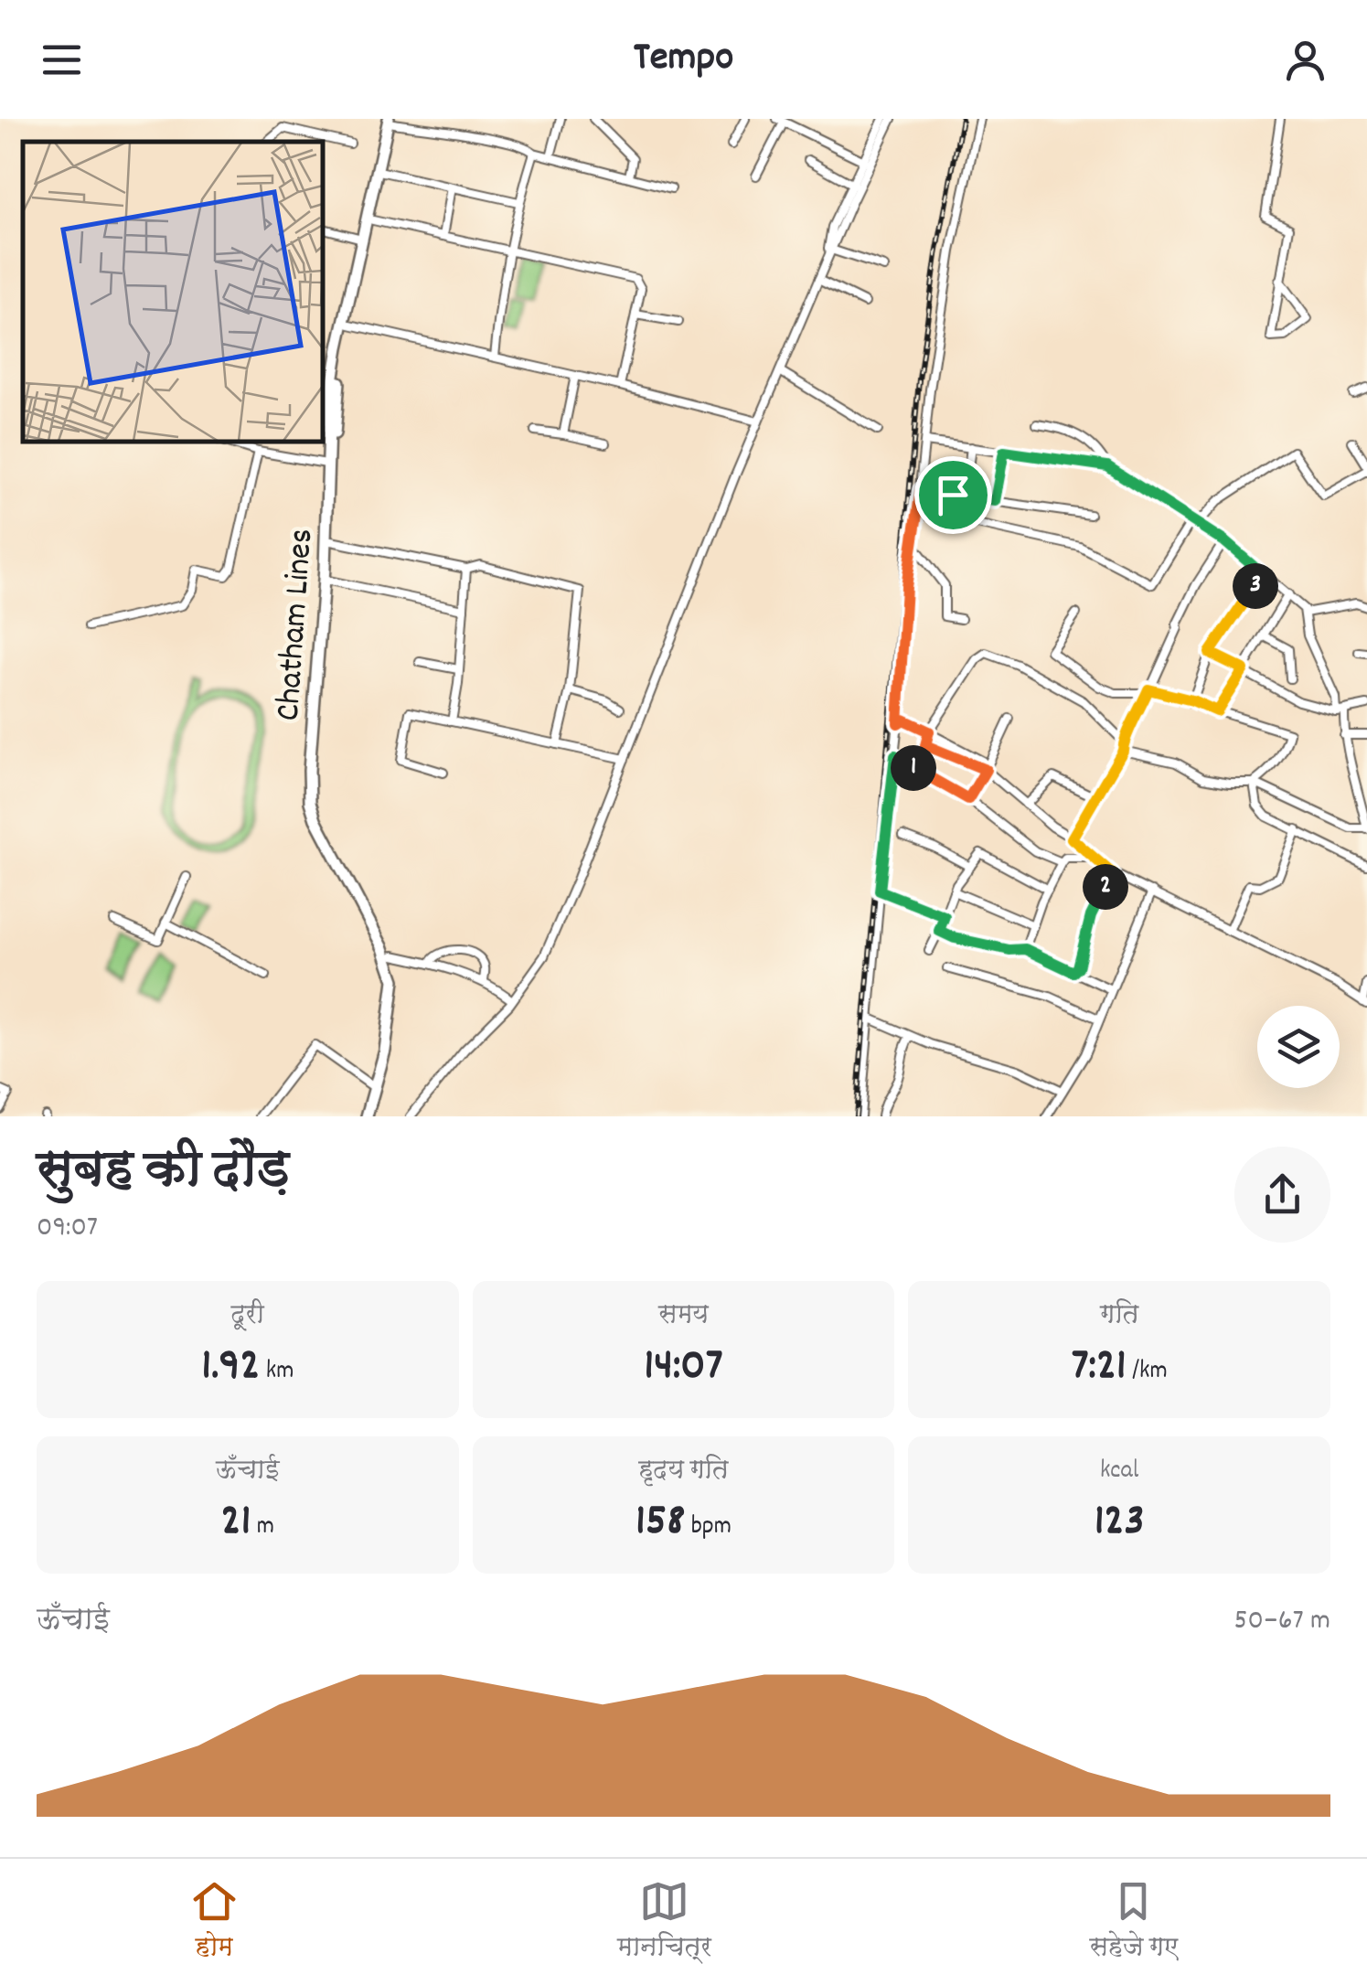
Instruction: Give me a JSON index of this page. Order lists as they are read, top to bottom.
{
  "streets": {
    "highway": ["Chatham Lines"]
  },
  "page": {
    "header": "Tempo",
    "pins": ["3", "1", "2"],
    "heading": ["सुबह की दौड़", "09:07"],
    "stats": [
      ["दूरी", "1.92 km"],
      ["समय", "14:07"],
      ["गति", "7:21 /km"],
      ["ऊँचाई", "21 m"],
      ["हृदय गति", "158 bpm"],
      ["kcal", "123"]
    ],
    "chart": ["ऊँचाई", "50–67 m"],
    "tabs": ["होम", "मानचित्र", "सहेजे गए"]
  }
}
